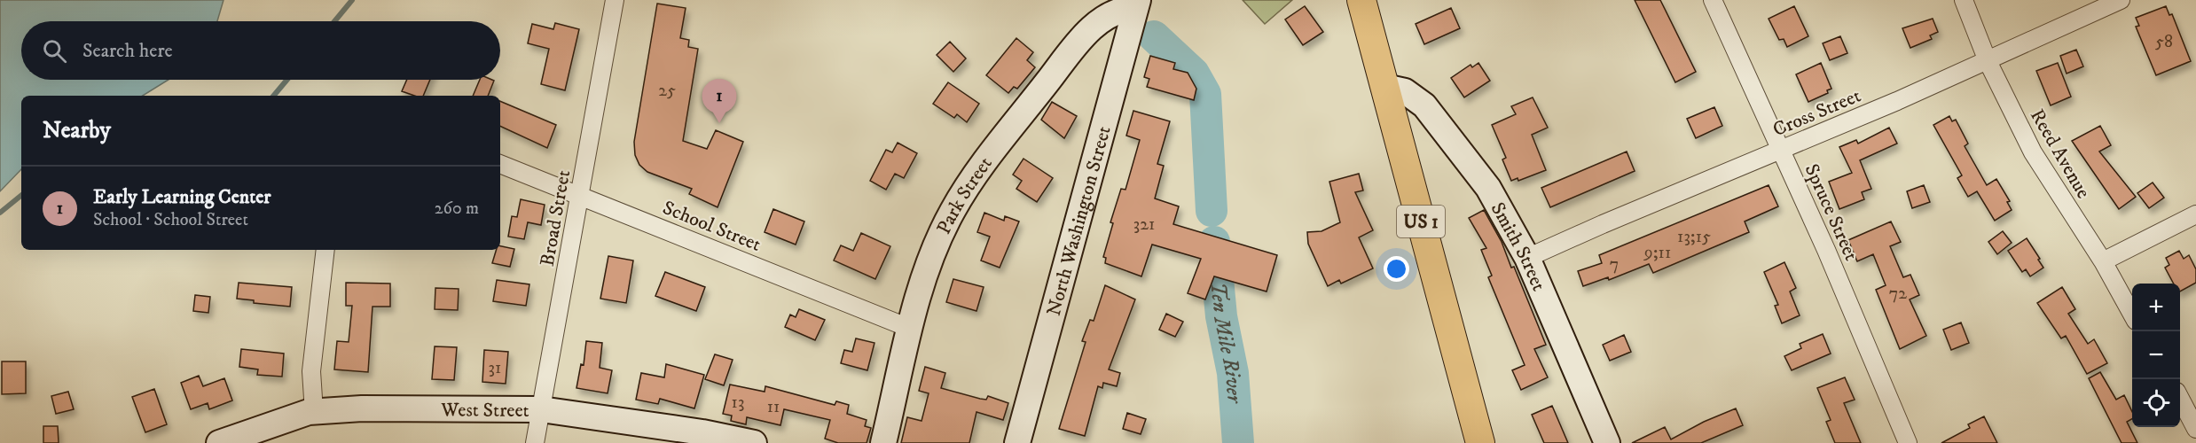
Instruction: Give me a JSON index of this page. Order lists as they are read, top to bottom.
{
  "streets": {
    "main road": ["US 1"],
    "street": [
      "Cross Street",
      "Reed Avenue",
      "Park Street",
      "Spruce Street",
      "Broad Street",
      "North Washington Street",
      "School Street",
      "Smith Street",
      "West Street"
    ]
  },
  "crossings": [
    ["Cross Street", "Reed Avenue"],
    ["Cross Street", "Spruce Street"],
    ["Cross Street", "Smith Street"],
    ["Park Street", "North Washington Street"],
    ["Park Street", "School Street"],
    ["Broad Street", "School Street"],
    ["Broad Street", "West Street"],
    ["US 1", "Smith Street"]
  ],
  "water": ["Ten Mile River"],
  "house_numbers": [
    "58",
    "25",
    "321",
    "13;15",
    "9;11",
    "7",
    "72",
    "31",
    "13",
    "11"
  ],
  "page": {
    "search": "Search here",
    "pins": "1",
    "heading": "Nearby",
    "list": [
      {
        "mark": "1",
        "name": "Early Learning Center",
        "note": "School · School Street",
        "value": "260 m"
      }
    ],
    "map_buttons": ["+", "−"]
  }
}
